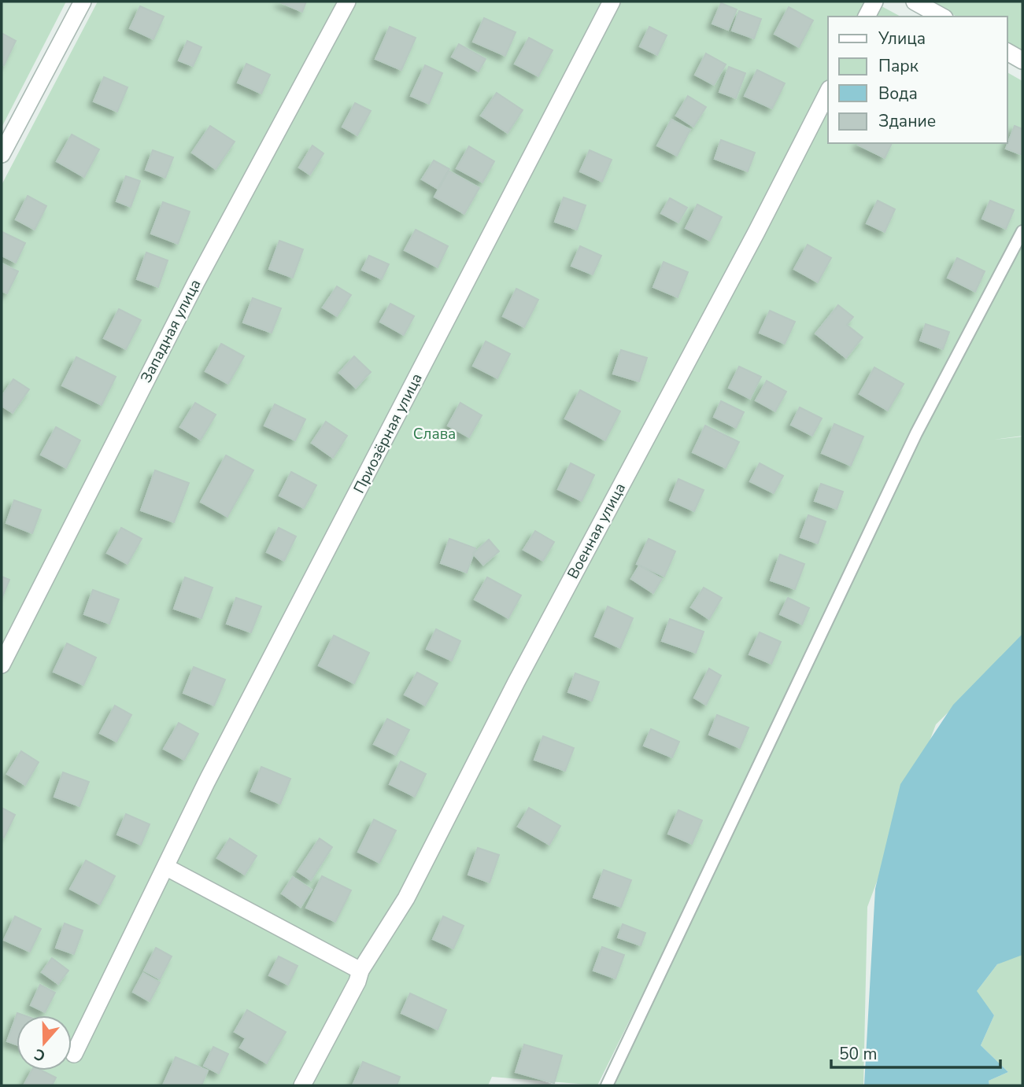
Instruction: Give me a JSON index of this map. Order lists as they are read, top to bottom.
{
  "streets": {
    "street": ["Западная улица", "Приозёрная улица", "Военная улица"]
  },
  "parks": ["Слава"],
  "legend": [
    "Улица",
    "Парк",
    "Вода",
    "Здание"
  ],
  "scale_bar": "50 m",
  "north": "bottom"
}
